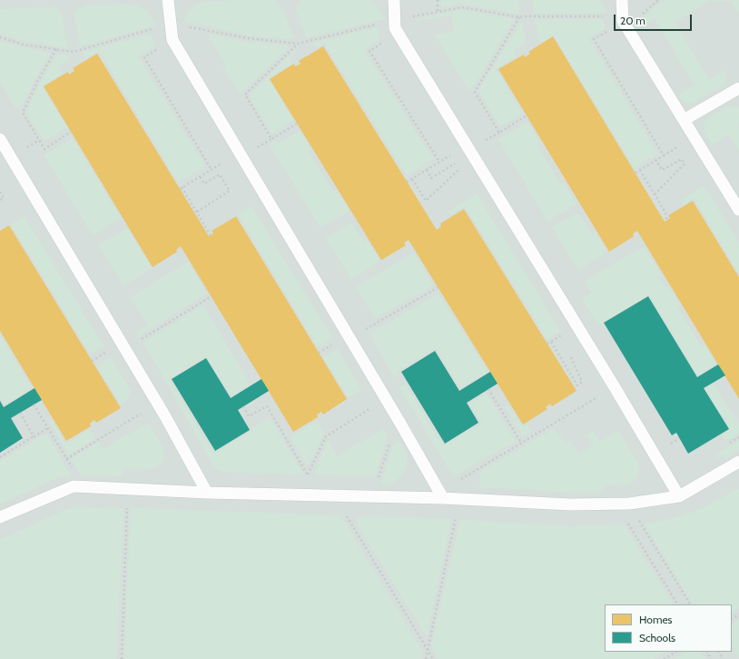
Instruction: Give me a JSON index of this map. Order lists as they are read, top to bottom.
{
  "legend": ["Homes", "Schools"],
  "scale_bar": "20 m"
}
